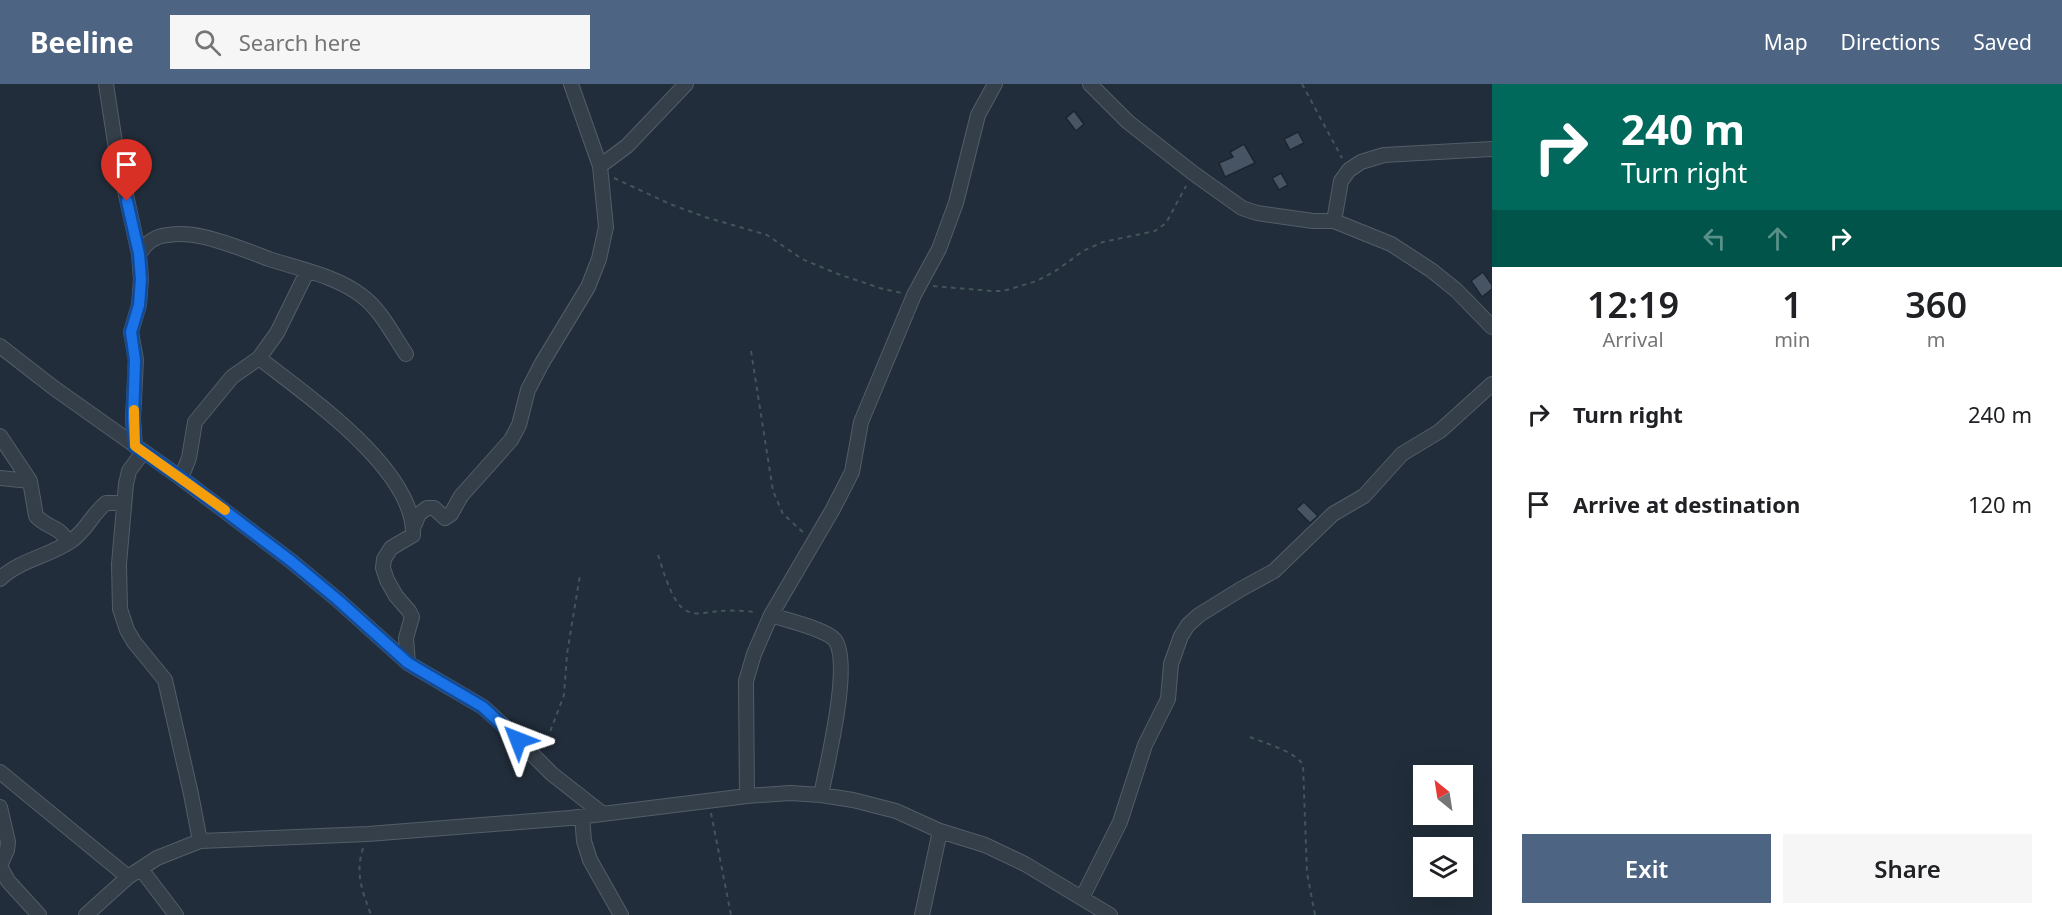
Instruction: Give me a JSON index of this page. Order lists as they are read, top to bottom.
{
  "north": "top left",
  "page": {
    "header": "Beeline",
    "search": "Search here",
    "nav": ["Map", "Directions", "Saved"],
    "turn": ["240 m", "Turn right"],
    "eta": [
      "12:19",
      "Arrival",
      "1",
      "min",
      "360",
      "m"
    ],
    "list": [
      {
        "name": "Turn right",
        "value": "240 m"
      },
      {
        "name": "Arrive at destination",
        "value": "120 m"
      }
    ],
    "buttons": ["Exit", "Share"]
  }
}
